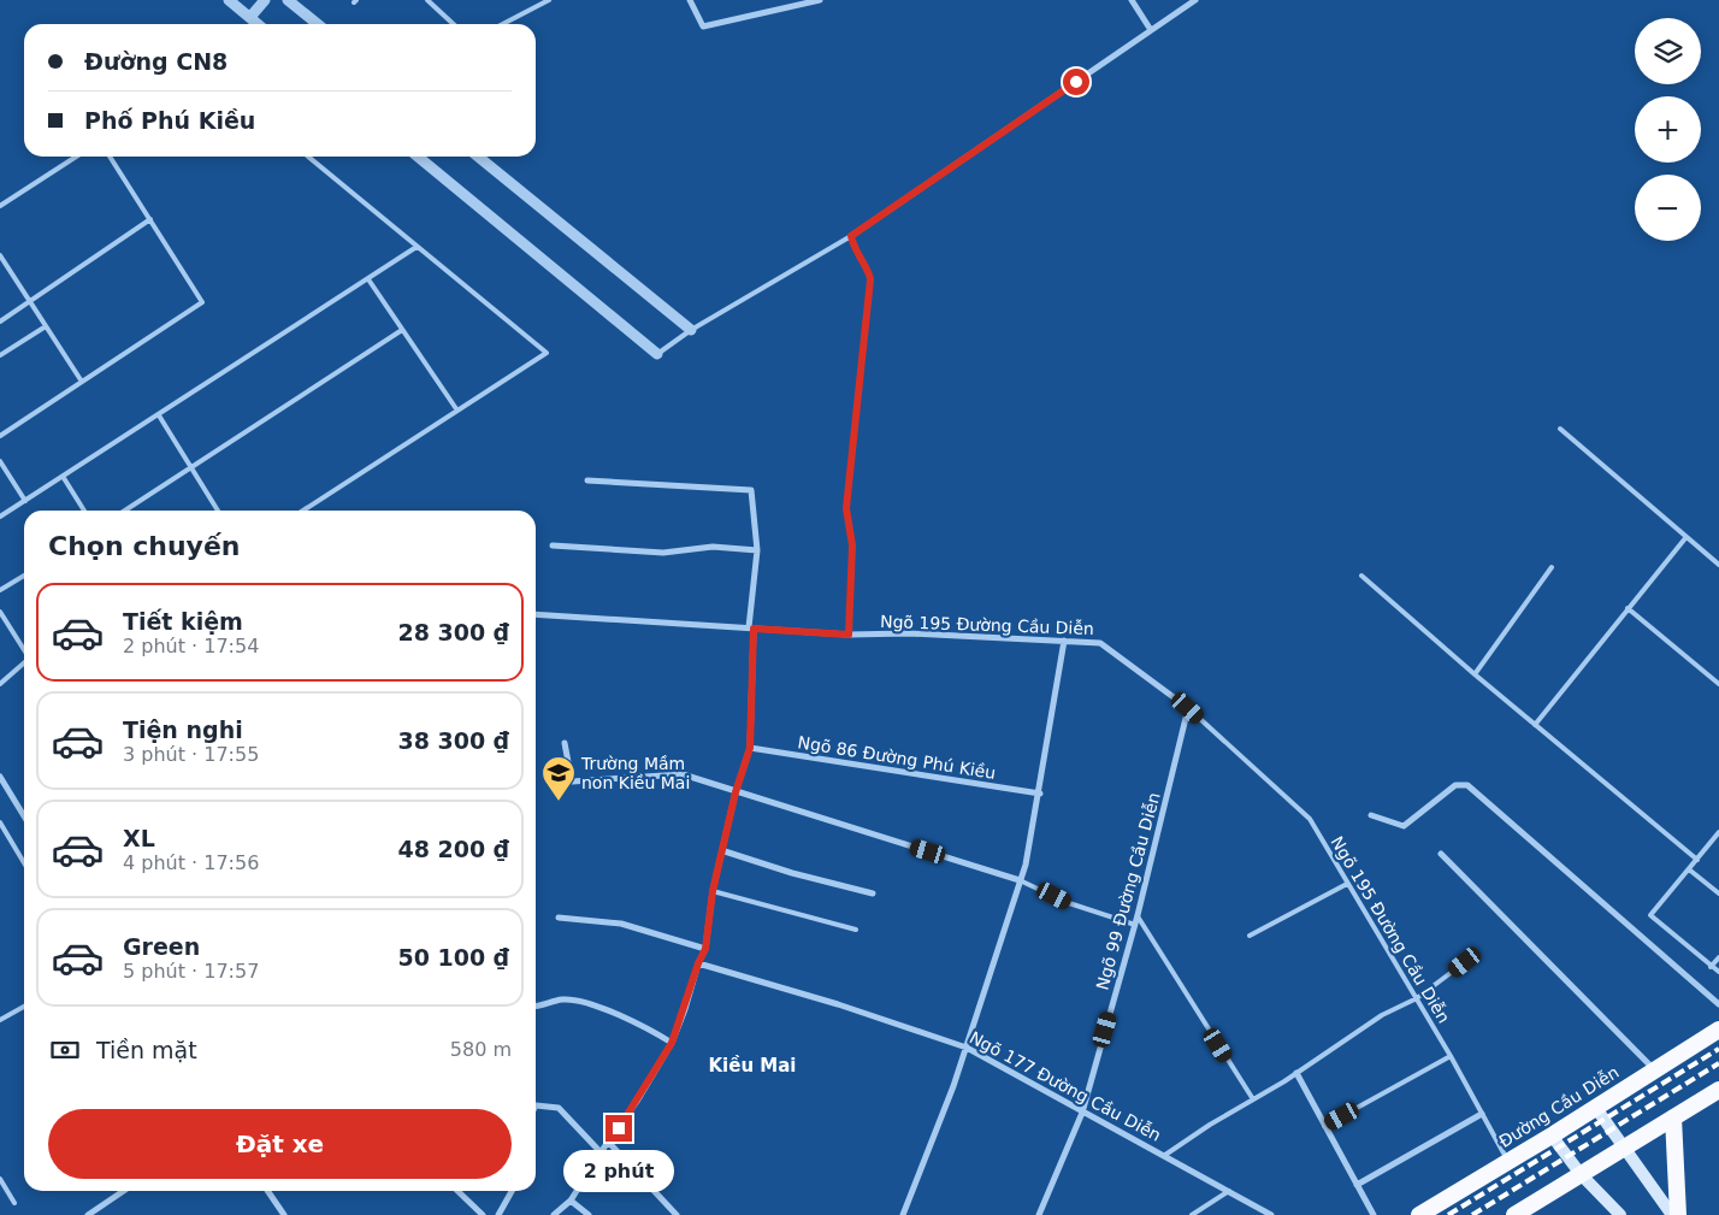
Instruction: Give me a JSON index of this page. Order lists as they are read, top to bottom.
{
  "streets": {
    "highway": ["Đường Cầu Diễn"],
    "street": [
      "Ngõ 195 Đường Cầu Diễn",
      "Ngõ 86 Đường Phú Kiều",
      "Ngõ 99 Đường Cầu Diễn",
      "Ngõ 177 Đường Cầu Diễn"
    ]
  },
  "crossings": [
    ["Ngõ 195 Đường Cầu Diễn", "Ngõ 99 Đường Cầu Diễn"],
    ["Ngõ 195 Đường Cầu Diễn", "Đường Cầu Diễn"],
    ["Ngõ 99 Đường Cầu Diễn", "Ngõ 177 Đường Cầu Diễn"]
  ],
  "districts": ["Kiều Mai"],
  "places": {
    "school or university": ["Trường Mầm non Kiều Mai"]
  },
  "page": {
    "map_buttons": ["+", "−"],
    "banner": ["Đường CN8", "Phố Phú Kiều"],
    "heading": "Chọn chuyến",
    "list": [
      {
        "name": "Tiết kiệm",
        "note": "2 phút · 17:54",
        "value": "28 300 ₫"
      },
      {
        "name": "Tiện nghi",
        "note": "3 phút · 17:55",
        "value": "38 300 ₫"
      },
      {
        "name": "XL",
        "note": "4 phút · 17:56",
        "value": "48 200 ₫"
      },
      {
        "name": "Green",
        "note": "5 phút · 17:57",
        "value": "50 100 ₫"
      }
    ],
    "pay": ["Tiền mặt", "580 m"],
    "buttons": "Đặt xe",
    "bubble": "2 phút"
  }
}
